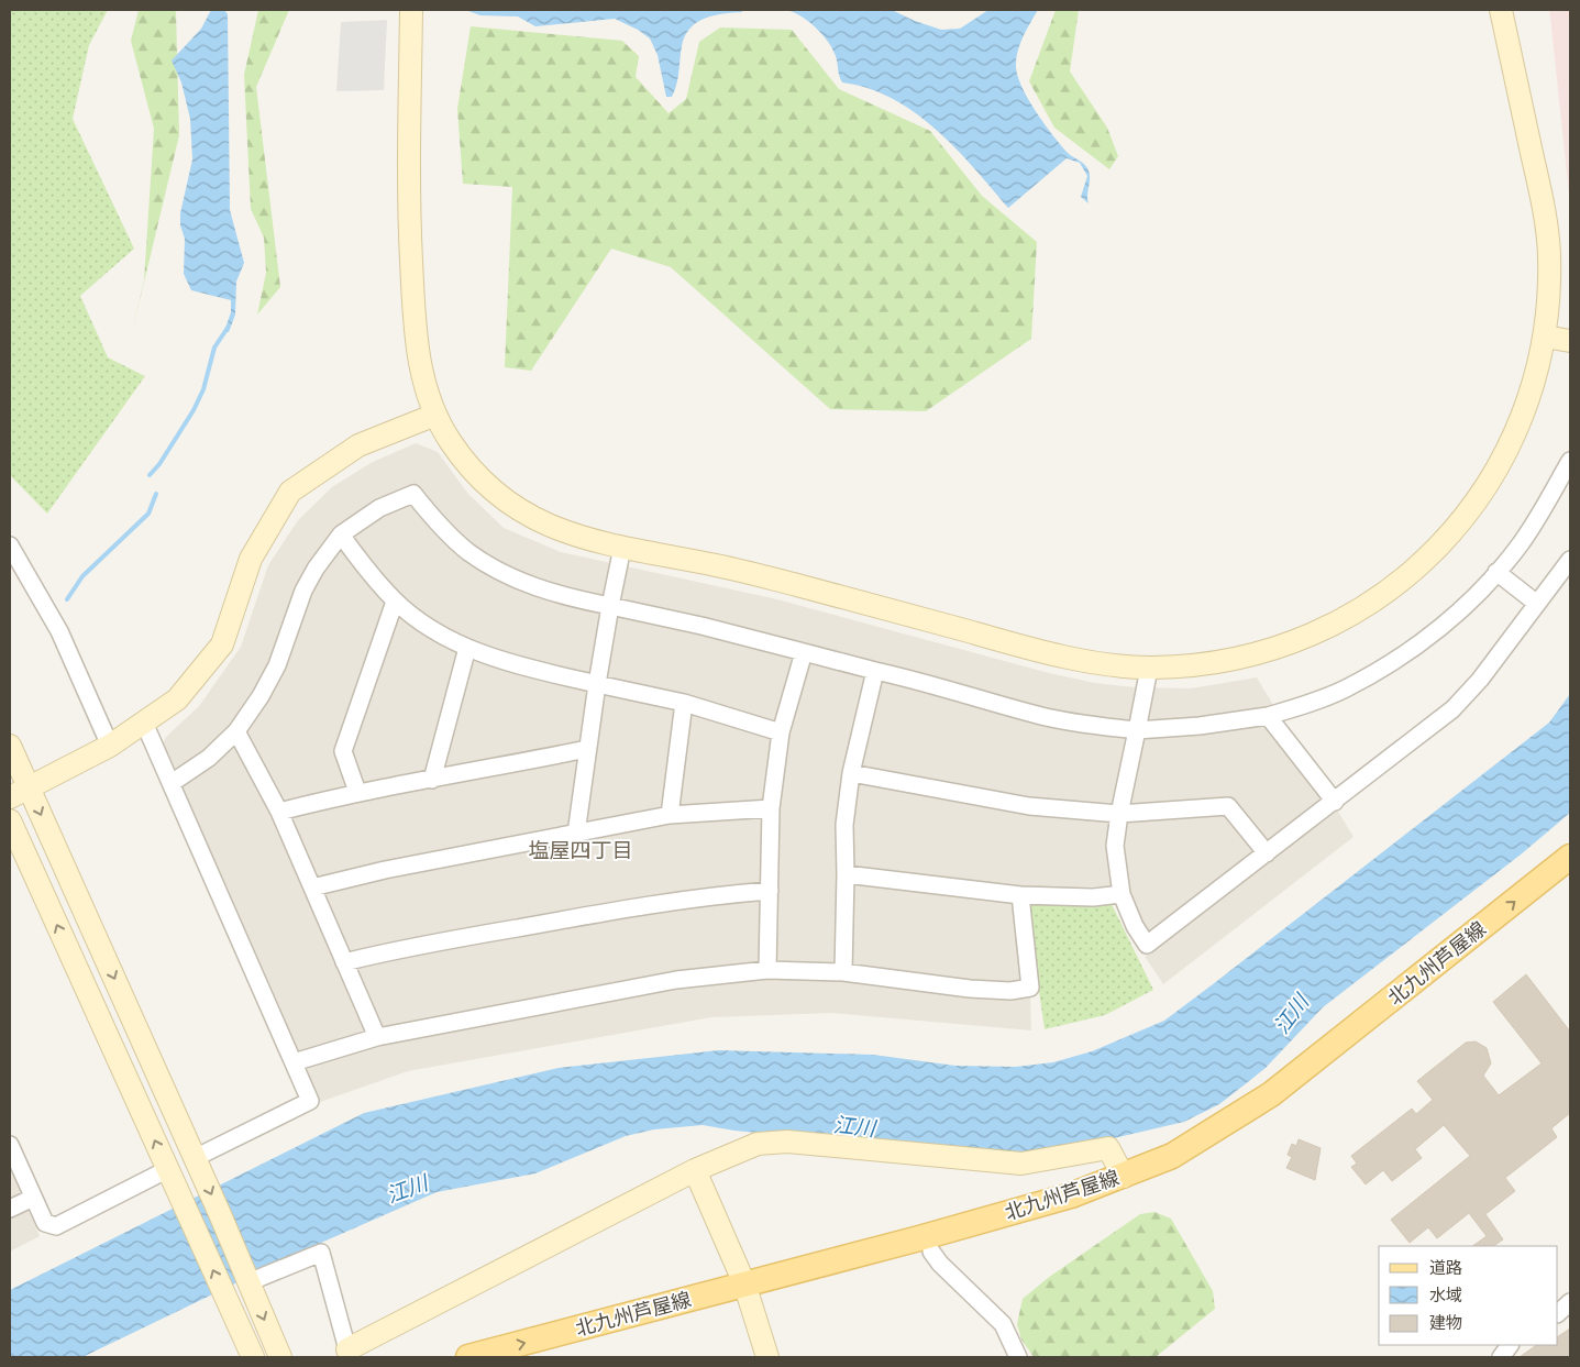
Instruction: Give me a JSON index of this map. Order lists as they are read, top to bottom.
{
  "streets": {
    "main road": ["北九州芦屋線"]
  },
  "districts": ["塩屋四丁目"],
  "water": ["江川"],
  "legend": ["道路", "水域", "建物"]
}
